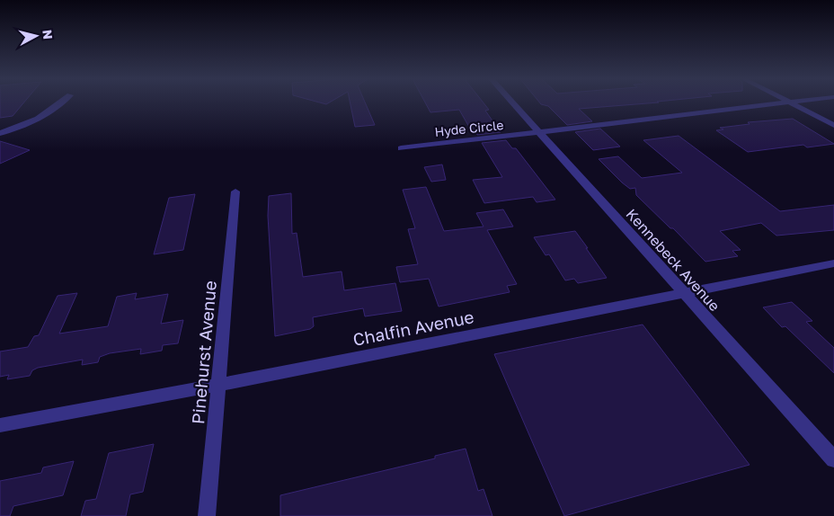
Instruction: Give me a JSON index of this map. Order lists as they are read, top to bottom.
{
  "streets": {
    "street": [
      "Hyde Circle",
      "Kennebeck Avenue",
      "Chalfin Avenue",
      "Pinehurst Avenue"
    ]
  },
  "crossings": [
    ["Hyde Circle", "Kennebeck Avenue"],
    ["Kennebeck Avenue", "Chalfin Avenue"],
    ["Chalfin Avenue", "Pinehurst Avenue"]
  ],
  "north": "right"
}
